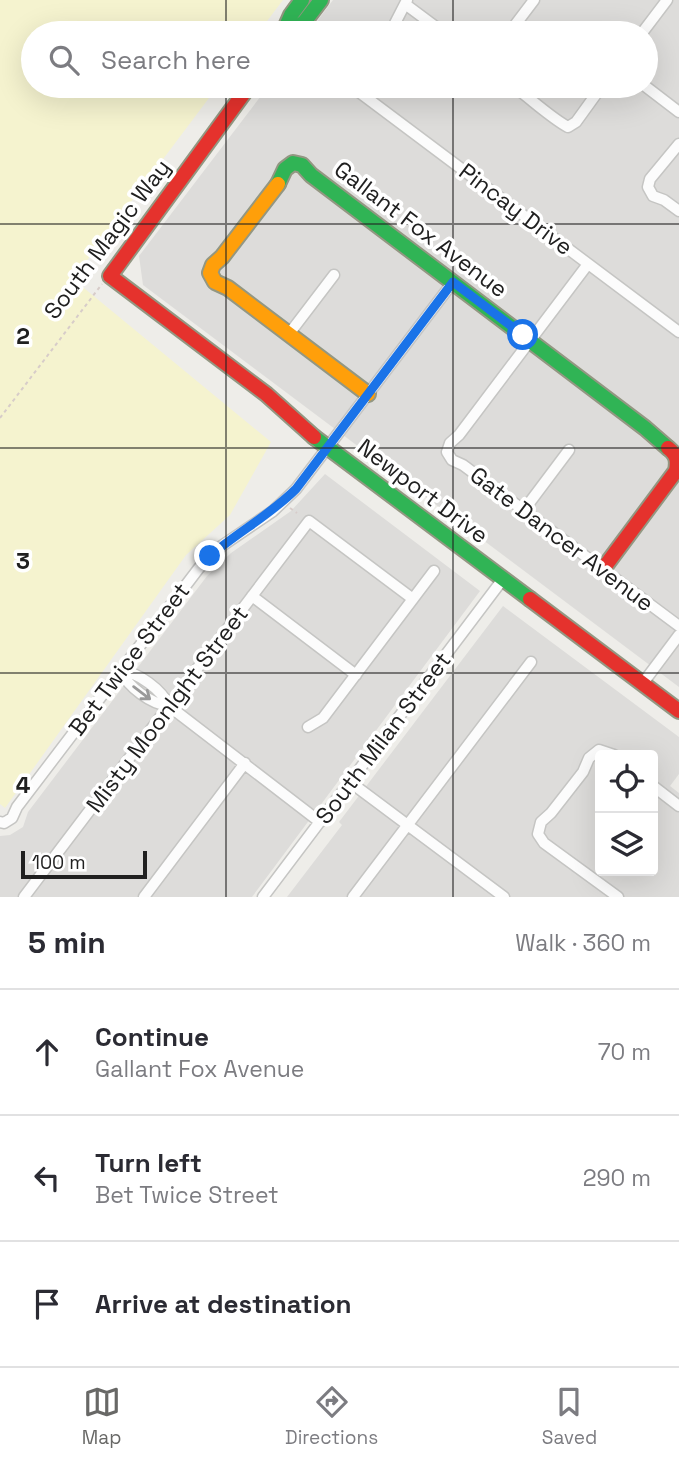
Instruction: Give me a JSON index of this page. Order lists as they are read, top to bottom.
{
  "streets": {
    "street": [
      "Pincay Drive",
      "Gallant Fox Avenue",
      "South Magic Way",
      "Newport Drive",
      "Gate Dancer Avenue",
      "Bet Twice Street",
      "Misty Moonlght Street",
      "South Milan Street"
    ]
  },
  "crossings": [
    ["Gallant Fox Avenue", "Gate Dancer Avenue"],
    ["Gallant Fox Avenue", "Bet Twice Street"],
    ["South Magic Way", "Newport Drive"],
    ["Newport Drive", "Bet Twice Street"],
    ["Newport Drive", "South Milan Street"]
  ],
  "scale_bar": "100 m",
  "page": {
    "search": "Search here",
    "scale": "100 m",
    "heading": ["5 min", "Walk · 360 m"],
    "list": [
      ["Continue", "Gallant Fox Avenue", "70 m"],
      ["Turn left", "Bet Twice Street", "290 m"],
      "Arrive at destination"
    ],
    "nav": ["Map", "Directions", "Saved"]
  },
  "grid": {
    "rows": ["2", "3", "4"]
  }
}
